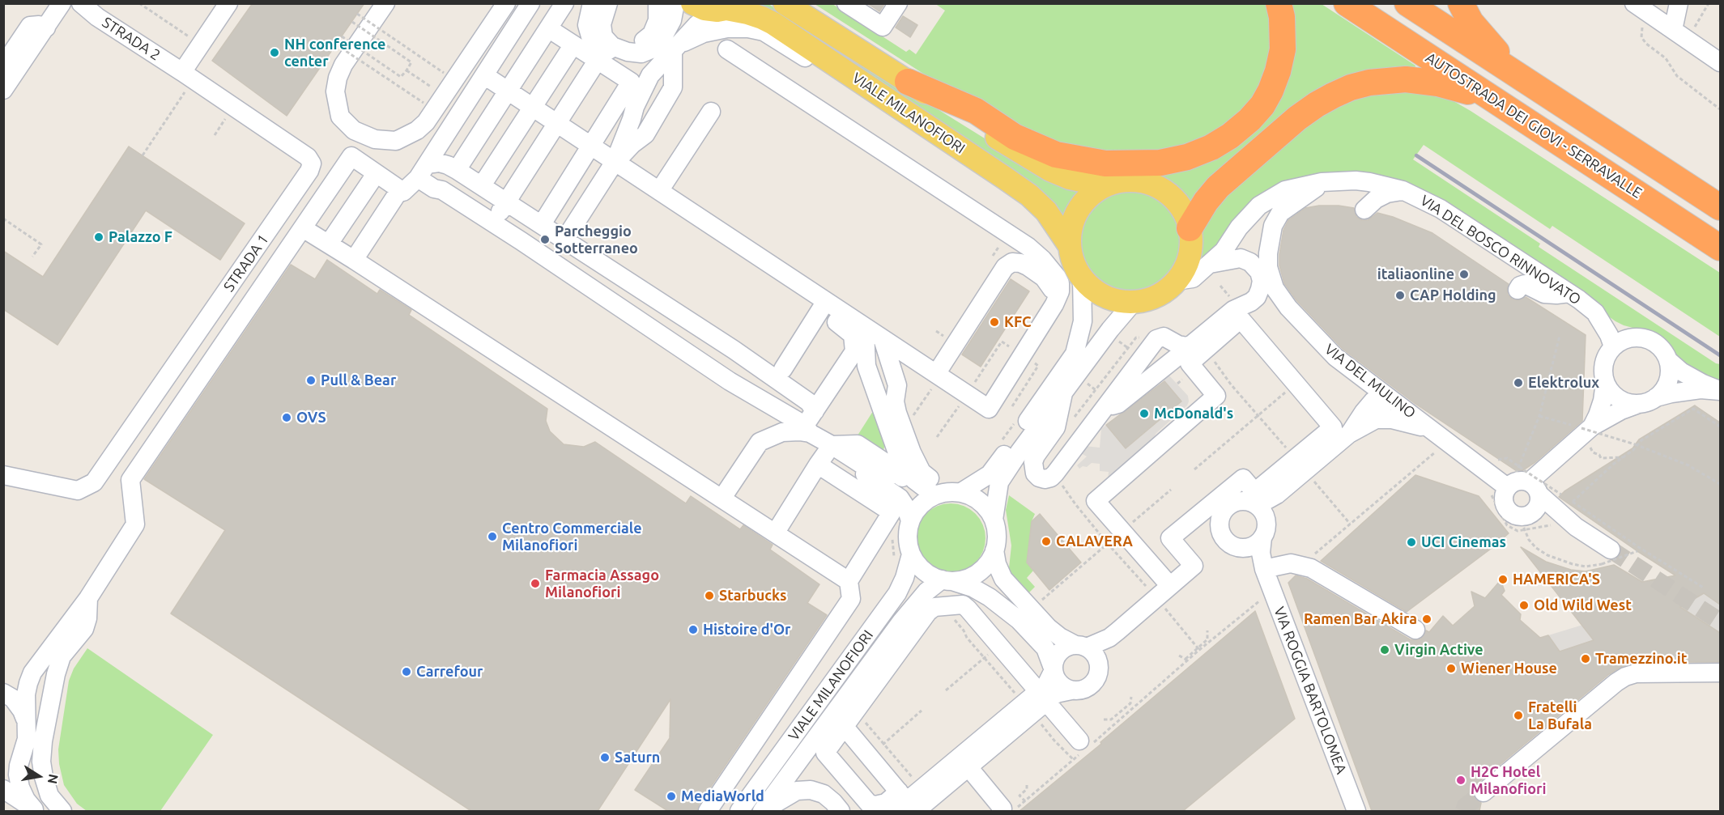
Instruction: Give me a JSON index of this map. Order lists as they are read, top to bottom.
{
  "streets": {
    "highway": ["AUTOSTRADA DEI GIOVI - SERRAVALLE"],
    "main road": ["VIALE MILANOFIORI"],
    "street": [
      "STRADA 2",
      "VIA DEL BOSCO RINNOVATO",
      "STRADA 1",
      "VIA DEL MULINO",
      "VIA ROGGIA BARTOLOMEA"
    ]
  },
  "crossings": [
    ["STRADA 2", "STRADA 1"],
    ["VIALE MILANOFIORI", "VIA DEL BOSCO RINNOVATO"],
    ["VIA DEL BOSCO RINNOVATO", "VIA DEL MULINO"]
  ],
  "places": [
    "NH conference center",
    "Palazzo F",
    "Parcheggio Sotterraneo",
    "italiaonline",
    "CAP Holding",
    "KFC",
    "Pull & Bear",
    "Elektrolux",
    "McDonald's",
    "OVS",
    "Centro Commerciale Milanofiori",
    "CALAVERA",
    "UCI Cinemas",
    "HAMERICA'S",
    "Farmacia Assago Milanofiori",
    "Starbucks",
    "Old Wild West",
    "Ramen Bar Akira",
    "Histoire d'Or",
    "Virgin Active",
    "Tramezzino.it",
    "Wiener House",
    "Carrefour",
    "Fratelli La Bufala",
    "Saturn",
    "H2C Hotel Milanofiori",
    "MediaWorld"
  ],
  "north": "right"
}
